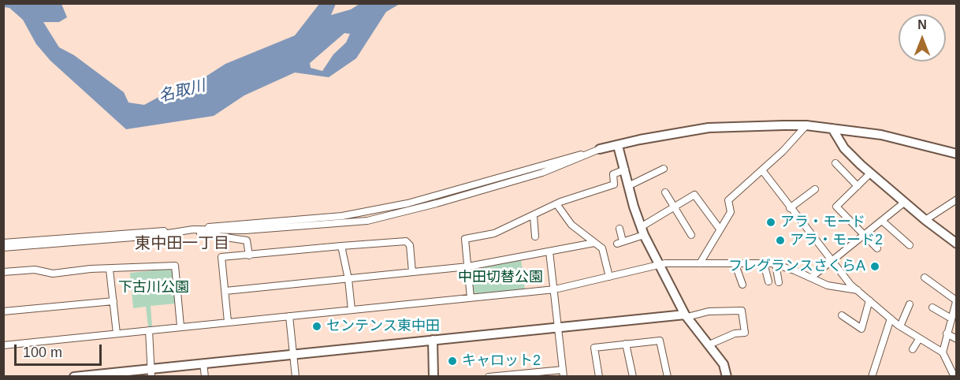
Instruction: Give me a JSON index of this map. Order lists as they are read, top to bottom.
{
  "districts": ["東中田一丁目"],
  "water": ["名取川"],
  "parks": ["中田切替公園", "下古川公園"],
  "places": [
    "アラ・モード",
    "アラ・モード2",
    "フレグランスさくらA",
    "センテンス東中田",
    "キャロット2"
  ],
  "scale_bar": "100 m",
  "north": "top"
}
